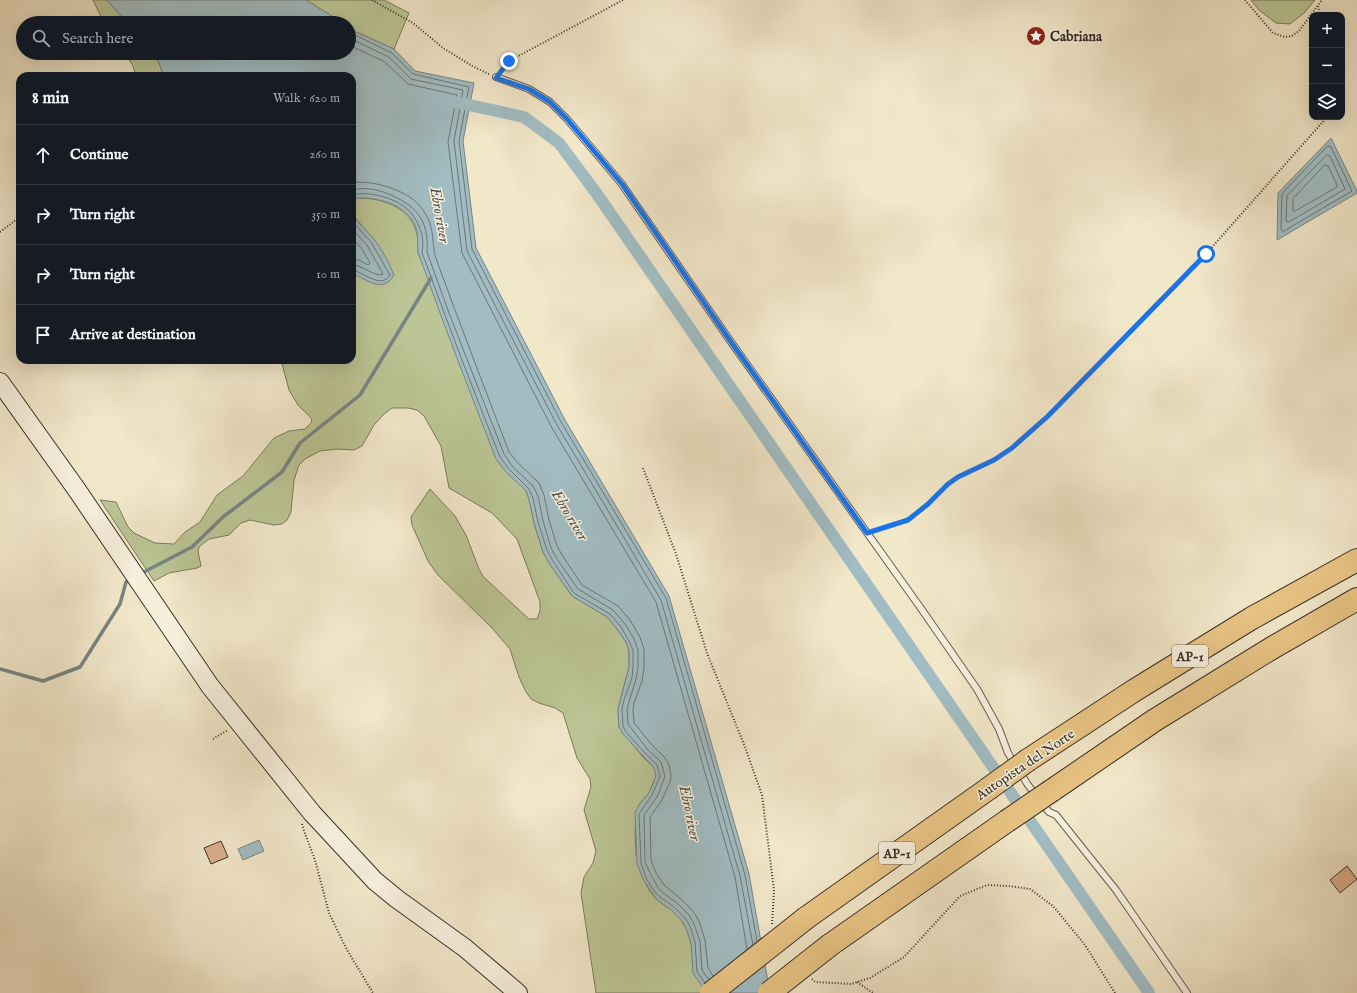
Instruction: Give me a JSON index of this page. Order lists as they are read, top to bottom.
{
  "streets": {
    "highway": ["AP-1", "Autopista del Norte"]
  },
  "water": ["Ebro river"],
  "places": {
    "place": ["Cabriana"]
  },
  "page": {
    "map_buttons": ["+", "−"],
    "search": "Search here",
    "heading": ["8 min", "Walk · 620 m"],
    "list": [
      ["Continue", "260 m"],
      ["Turn right", "350 m"],
      ["Turn right", "10 m"],
      "Arrive at destination"
    ]
  }
}
